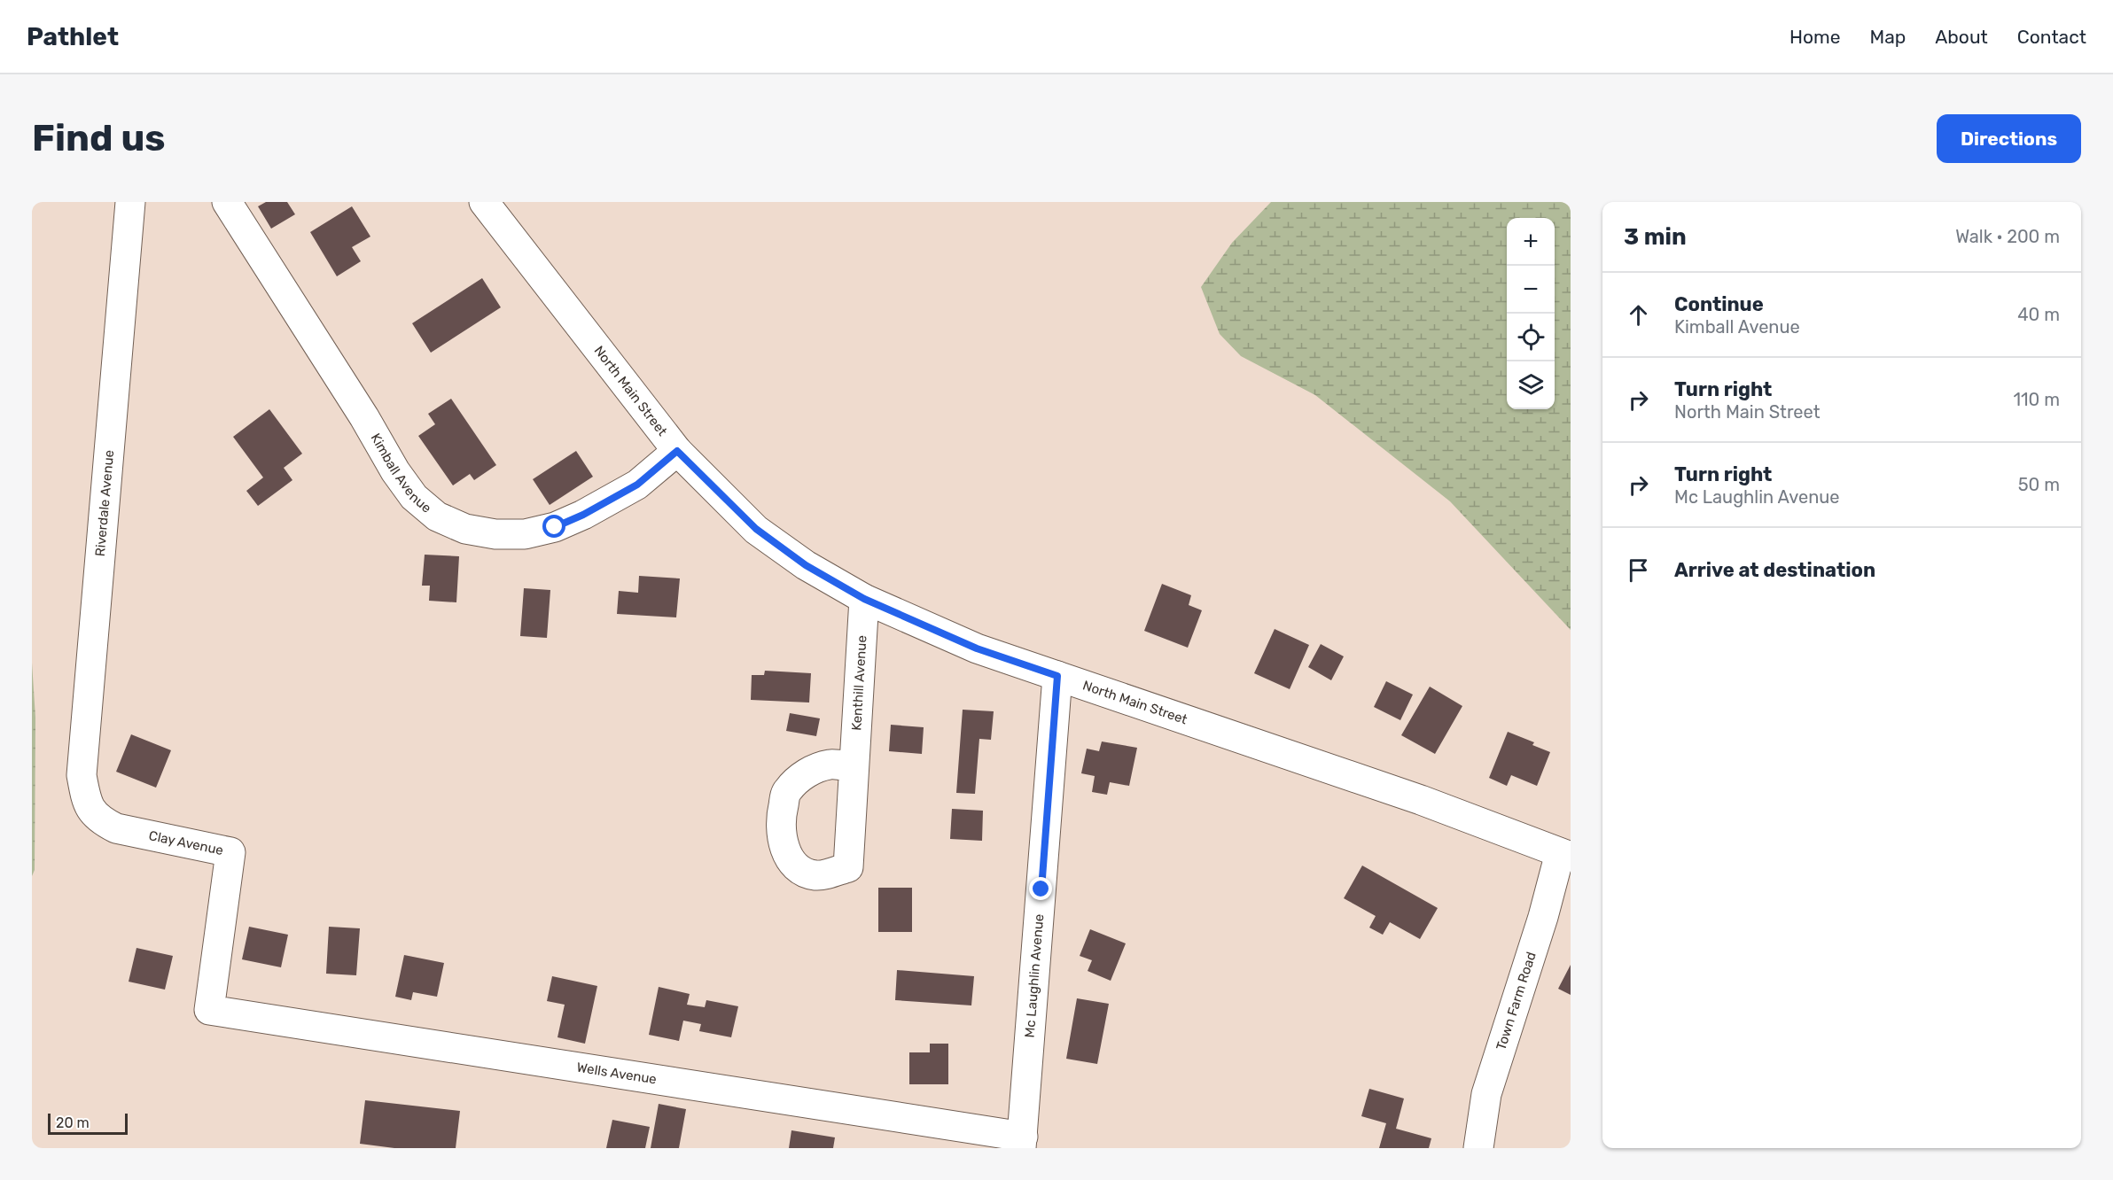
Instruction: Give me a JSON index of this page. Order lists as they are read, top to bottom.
{
  "streets": {
    "street": [
      "North Main Street",
      "Kimball Avenue",
      "Riverdale Avenue",
      "Kenthill Avenue",
      "Clay Avenue",
      "Mc Laughlin Avenue",
      "Town Farm Road",
      "Wells Avenue"
    ]
  },
  "crossings": [
    ["North Main Street", "Kimball Avenue"],
    ["North Main Street", "Kenthill Avenue"],
    ["North Main Street", "Mc Laughlin Avenue"],
    ["North Main Street", "Town Farm Road"],
    ["Riverdale Avenue", "Clay Avenue"],
    ["Clay Avenue", "Wells Avenue"],
    ["Mc Laughlin Avenue", "Wells Avenue"]
  ],
  "scale_bar": "20 m",
  "page": {
    "header": "Pathlet",
    "nav": [
      "Home",
      "Map",
      "About",
      "Contact"
    ],
    "buttons": "Directions",
    "title": "Find us",
    "heading": ["3 min", "Walk · 200 m"],
    "map_buttons": ["+", "−"],
    "list": [
      ["Continue", "Kimball Avenue", "40 m"],
      ["Turn right", "North Main Street", "110 m"],
      ["Turn right", "Mc Laughlin Avenue", "50 m"],
      "Arrive at destination"
    ],
    "scale": "20 m"
  }
}
